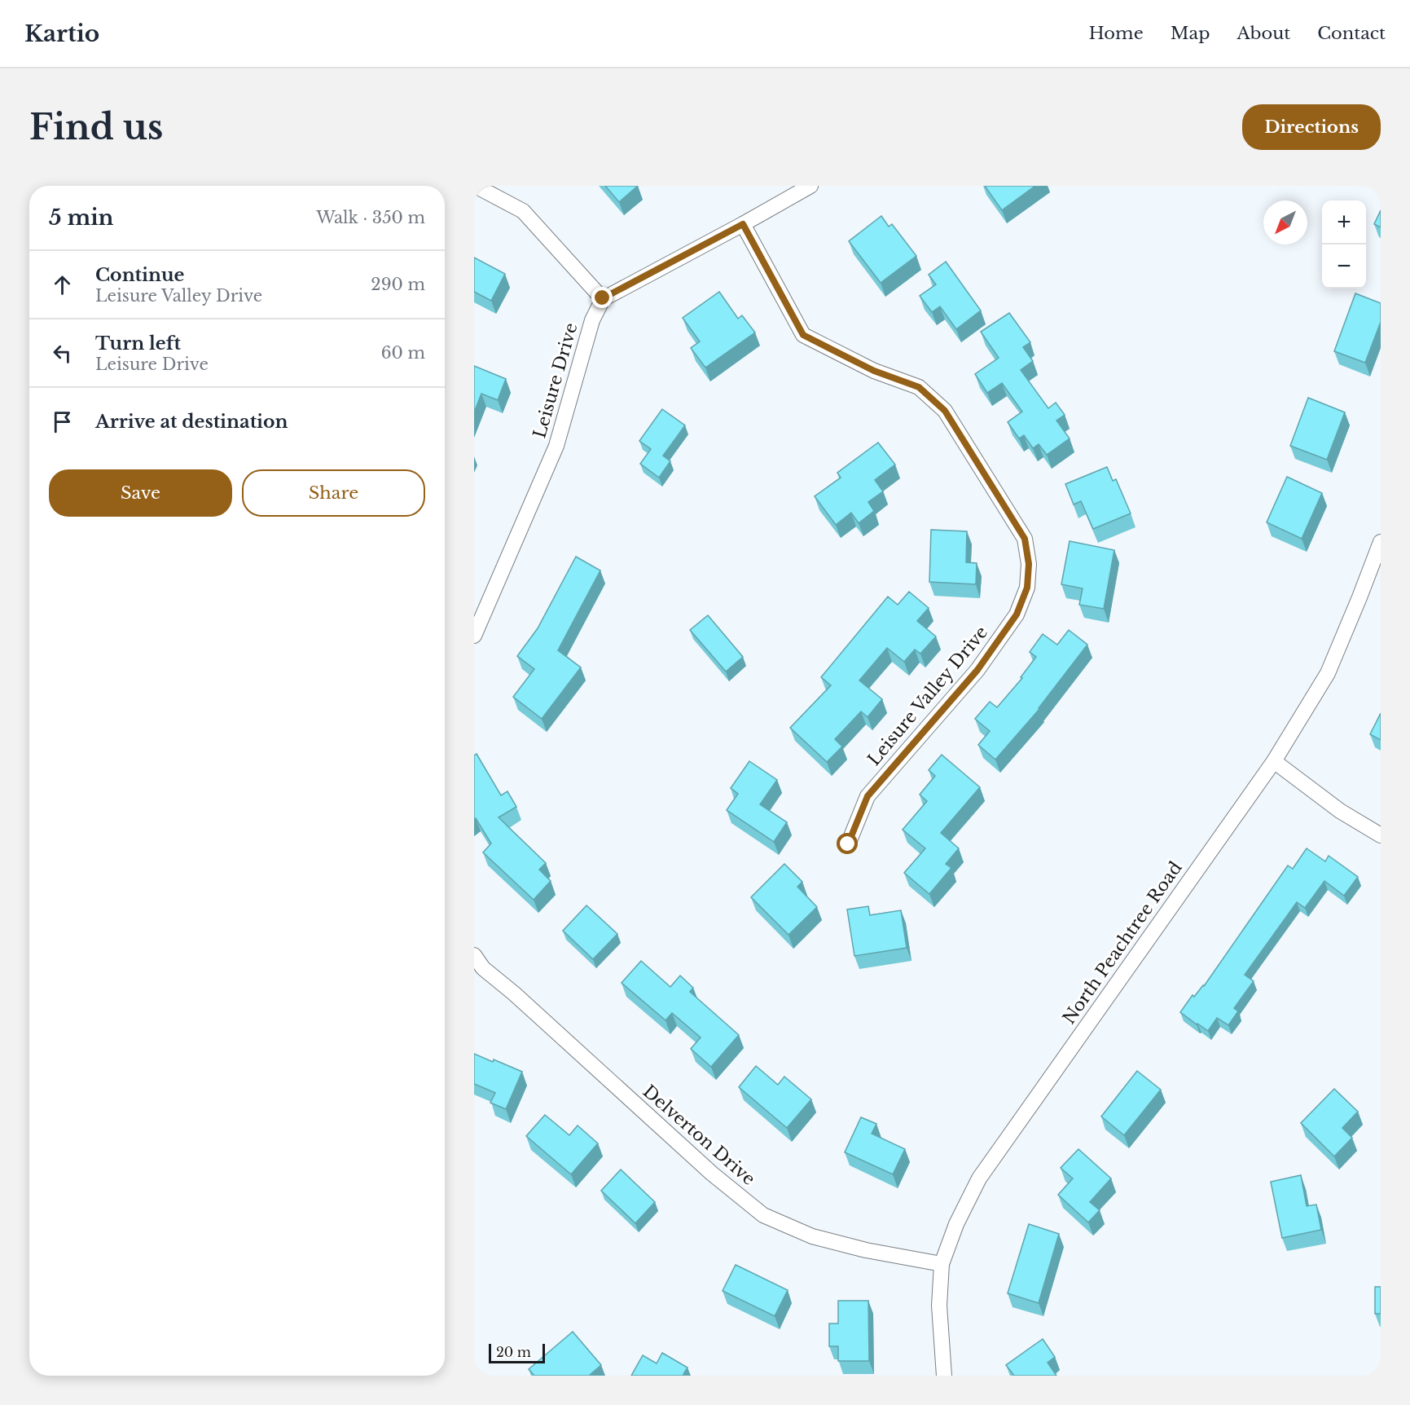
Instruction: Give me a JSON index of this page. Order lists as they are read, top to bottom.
{
  "streets": {
    "street": [
      "Leisure Drive",
      "Leisure Valley Drive",
      "North Peachtree Road",
      "Delverton Drive"
    ]
  },
  "crossings": [
    ["North Peachtree Road", "Delverton Drive"]
  ],
  "scale_bar": "20 m",
  "north": "bottom left",
  "page": {
    "header": "Kartio",
    "nav": [
      "Home",
      "Map",
      "About",
      "Contact"
    ],
    "buttons": [
      "Directions",
      ["Save", "Share"]
    ],
    "title": "Find us",
    "heading": ["5 min", "Walk · 350 m"],
    "map_buttons": ["+", "−"],
    "list": [
      ["Continue", "Leisure Valley Drive", "290 m"],
      ["Turn left", "Leisure Drive", "60 m"],
      "Arrive at destination"
    ],
    "scale": "20 m"
  }
}
